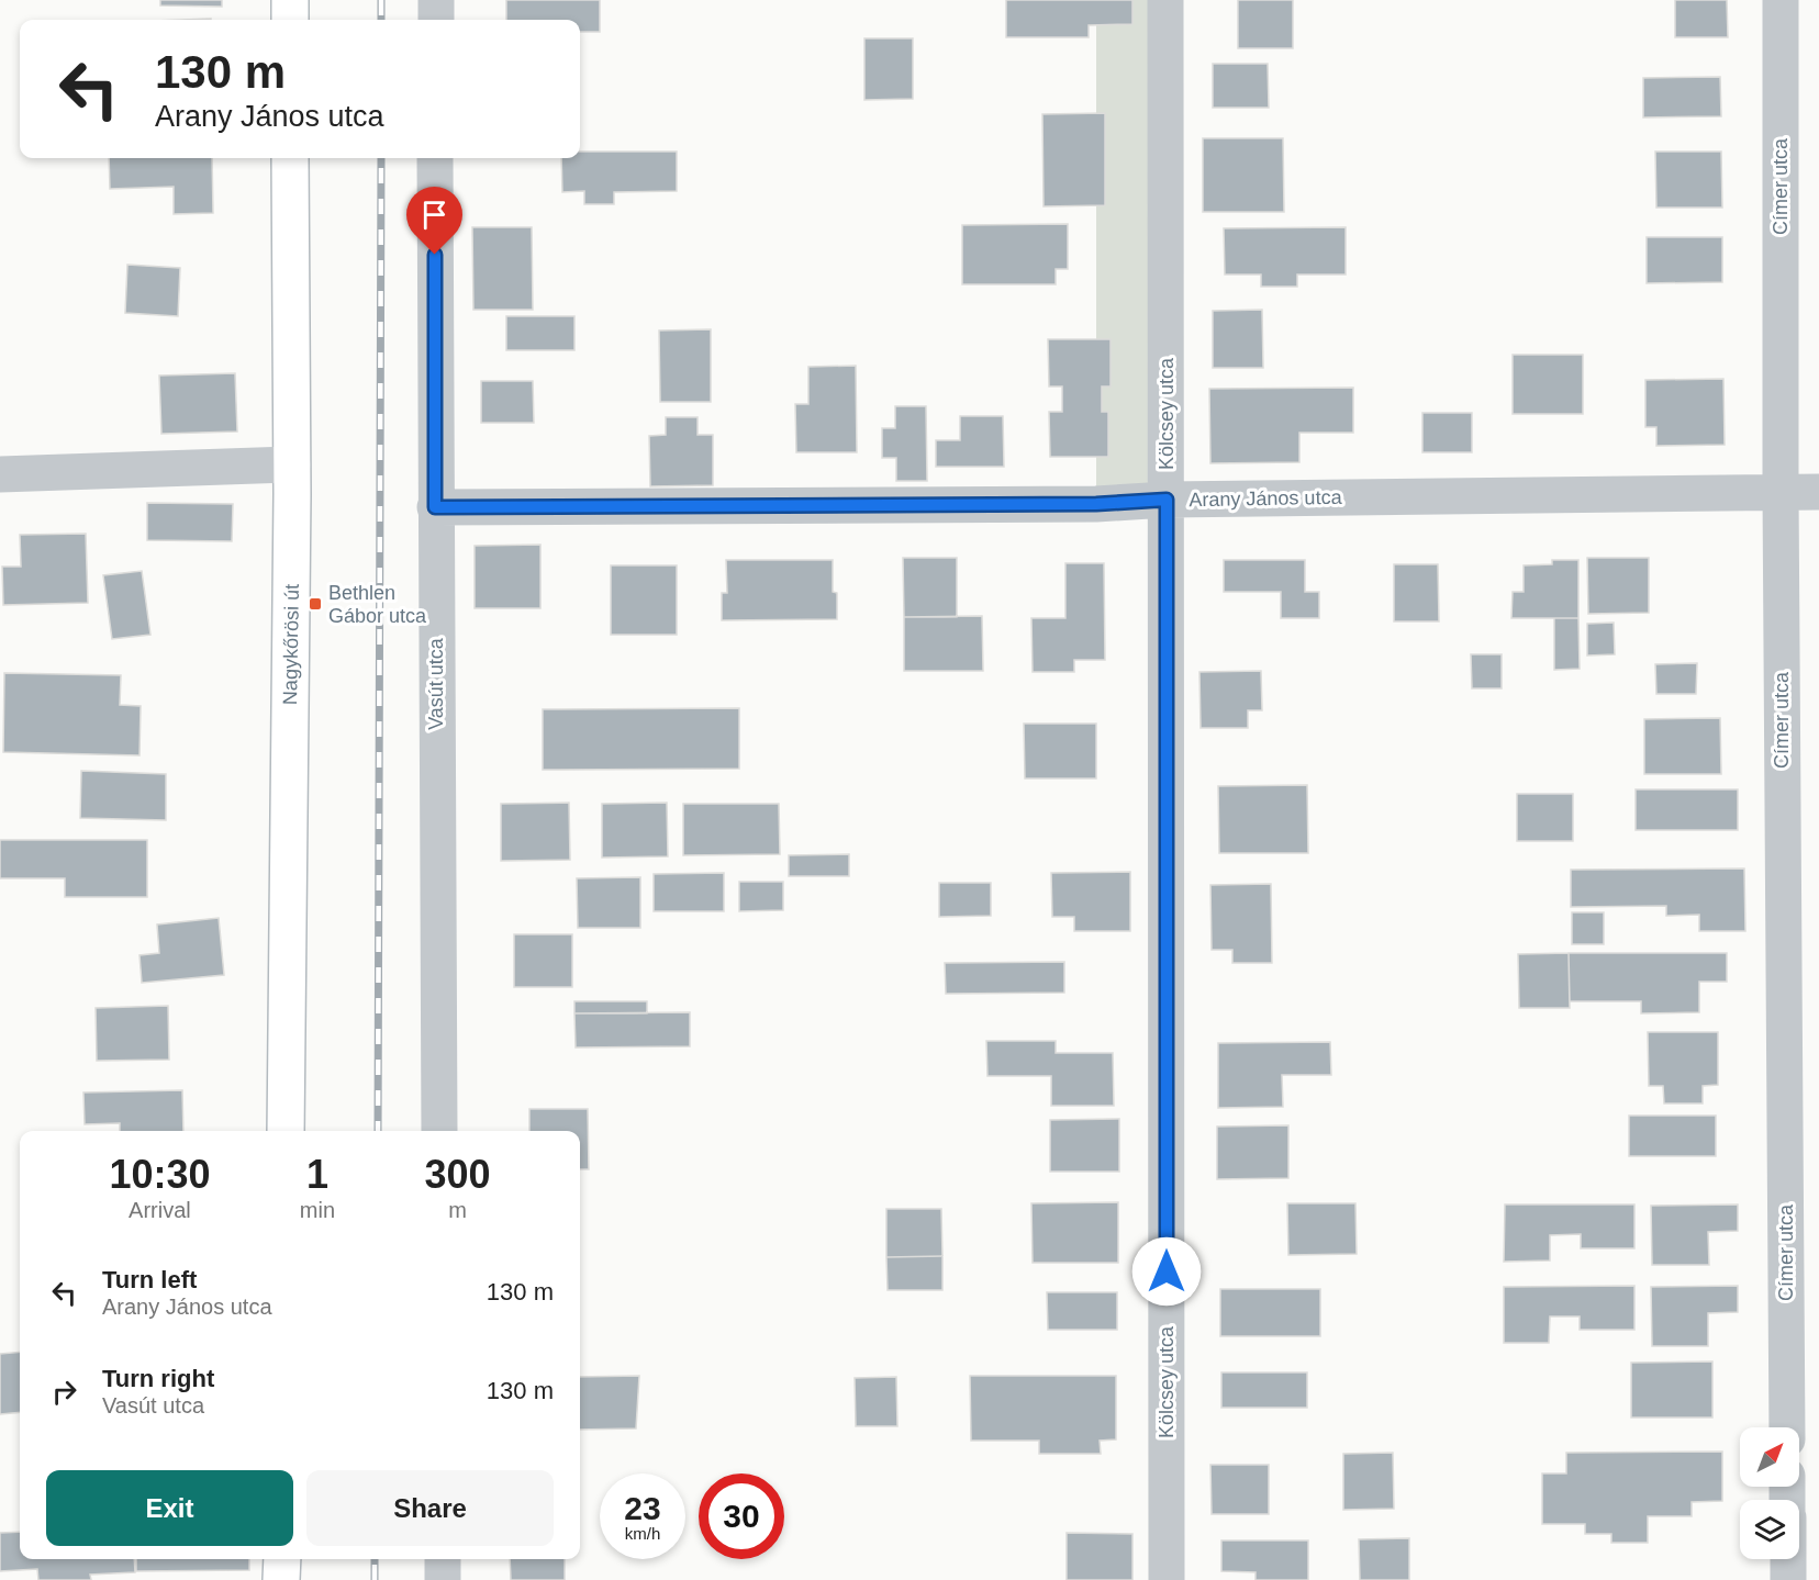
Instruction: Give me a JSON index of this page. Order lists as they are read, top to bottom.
{
  "streets": {
    "main road": ["Nagykőrösi út"],
    "street": [
      "Címer utca",
      "Kölcsey utca",
      "Arany János utca",
      "Vasút utca"
    ]
  },
  "crossings": [
    ["Címer utca", "Arany János utca"],
    ["Kölcsey utca", "Arany János utca"],
    ["Arany János utca", "Vasút utca"]
  ],
  "places": {
    "transit": ["Bethlen Gábor utca"]
  },
  "north": "top right",
  "page": {
    "turn": ["130 m", "Arany János utca"],
    "eta": [
      "10:30",
      "Arrival",
      "1",
      "min",
      "300",
      "m"
    ],
    "list": [
      {
        "name": "Turn left",
        "note": "Arany János utca",
        "value": "130 m"
      },
      {
        "name": "Turn right",
        "note": "Vasút utca",
        "value": "130 m"
      }
    ],
    "buttons": ["Exit", "Share"],
    "speed": "23 km/h",
    "limit": "30"
  }
}
